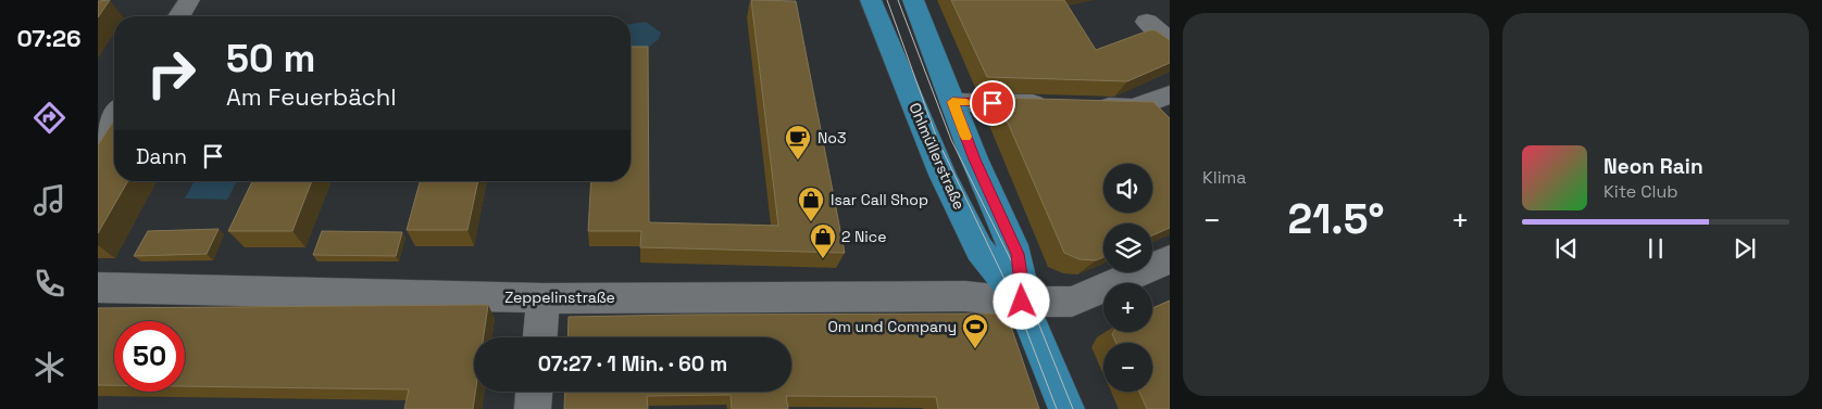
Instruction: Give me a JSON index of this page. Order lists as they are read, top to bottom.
{
  "streets": {
    "main road": ["Ohlmüllerstraße"],
    "street": ["Zeppelinstraße"]
  },
  "crossings": [
    ["Ohlmüllerstraße", "Zeppelinstraße"]
  ],
  "places": {
    "cafe": ["No3"],
    "shop": ["Isar Call Shop", "2 Nice"],
    "sports": ["Om und Company"]
  },
  "page": {
    "tabs": "07:26",
    "tile": "Klima",
    "turn": ["50 m", "Am Feuerbächl"],
    "then": "Dann",
    "song": ["Neon Rain", "Kite Club"],
    "map_buttons": ["+", "−"],
    "heat": ["−", "21.5°", "+"],
    "limit": "50",
    "trip": "07:27 · 1 Min. · 60 m"
  }
}
